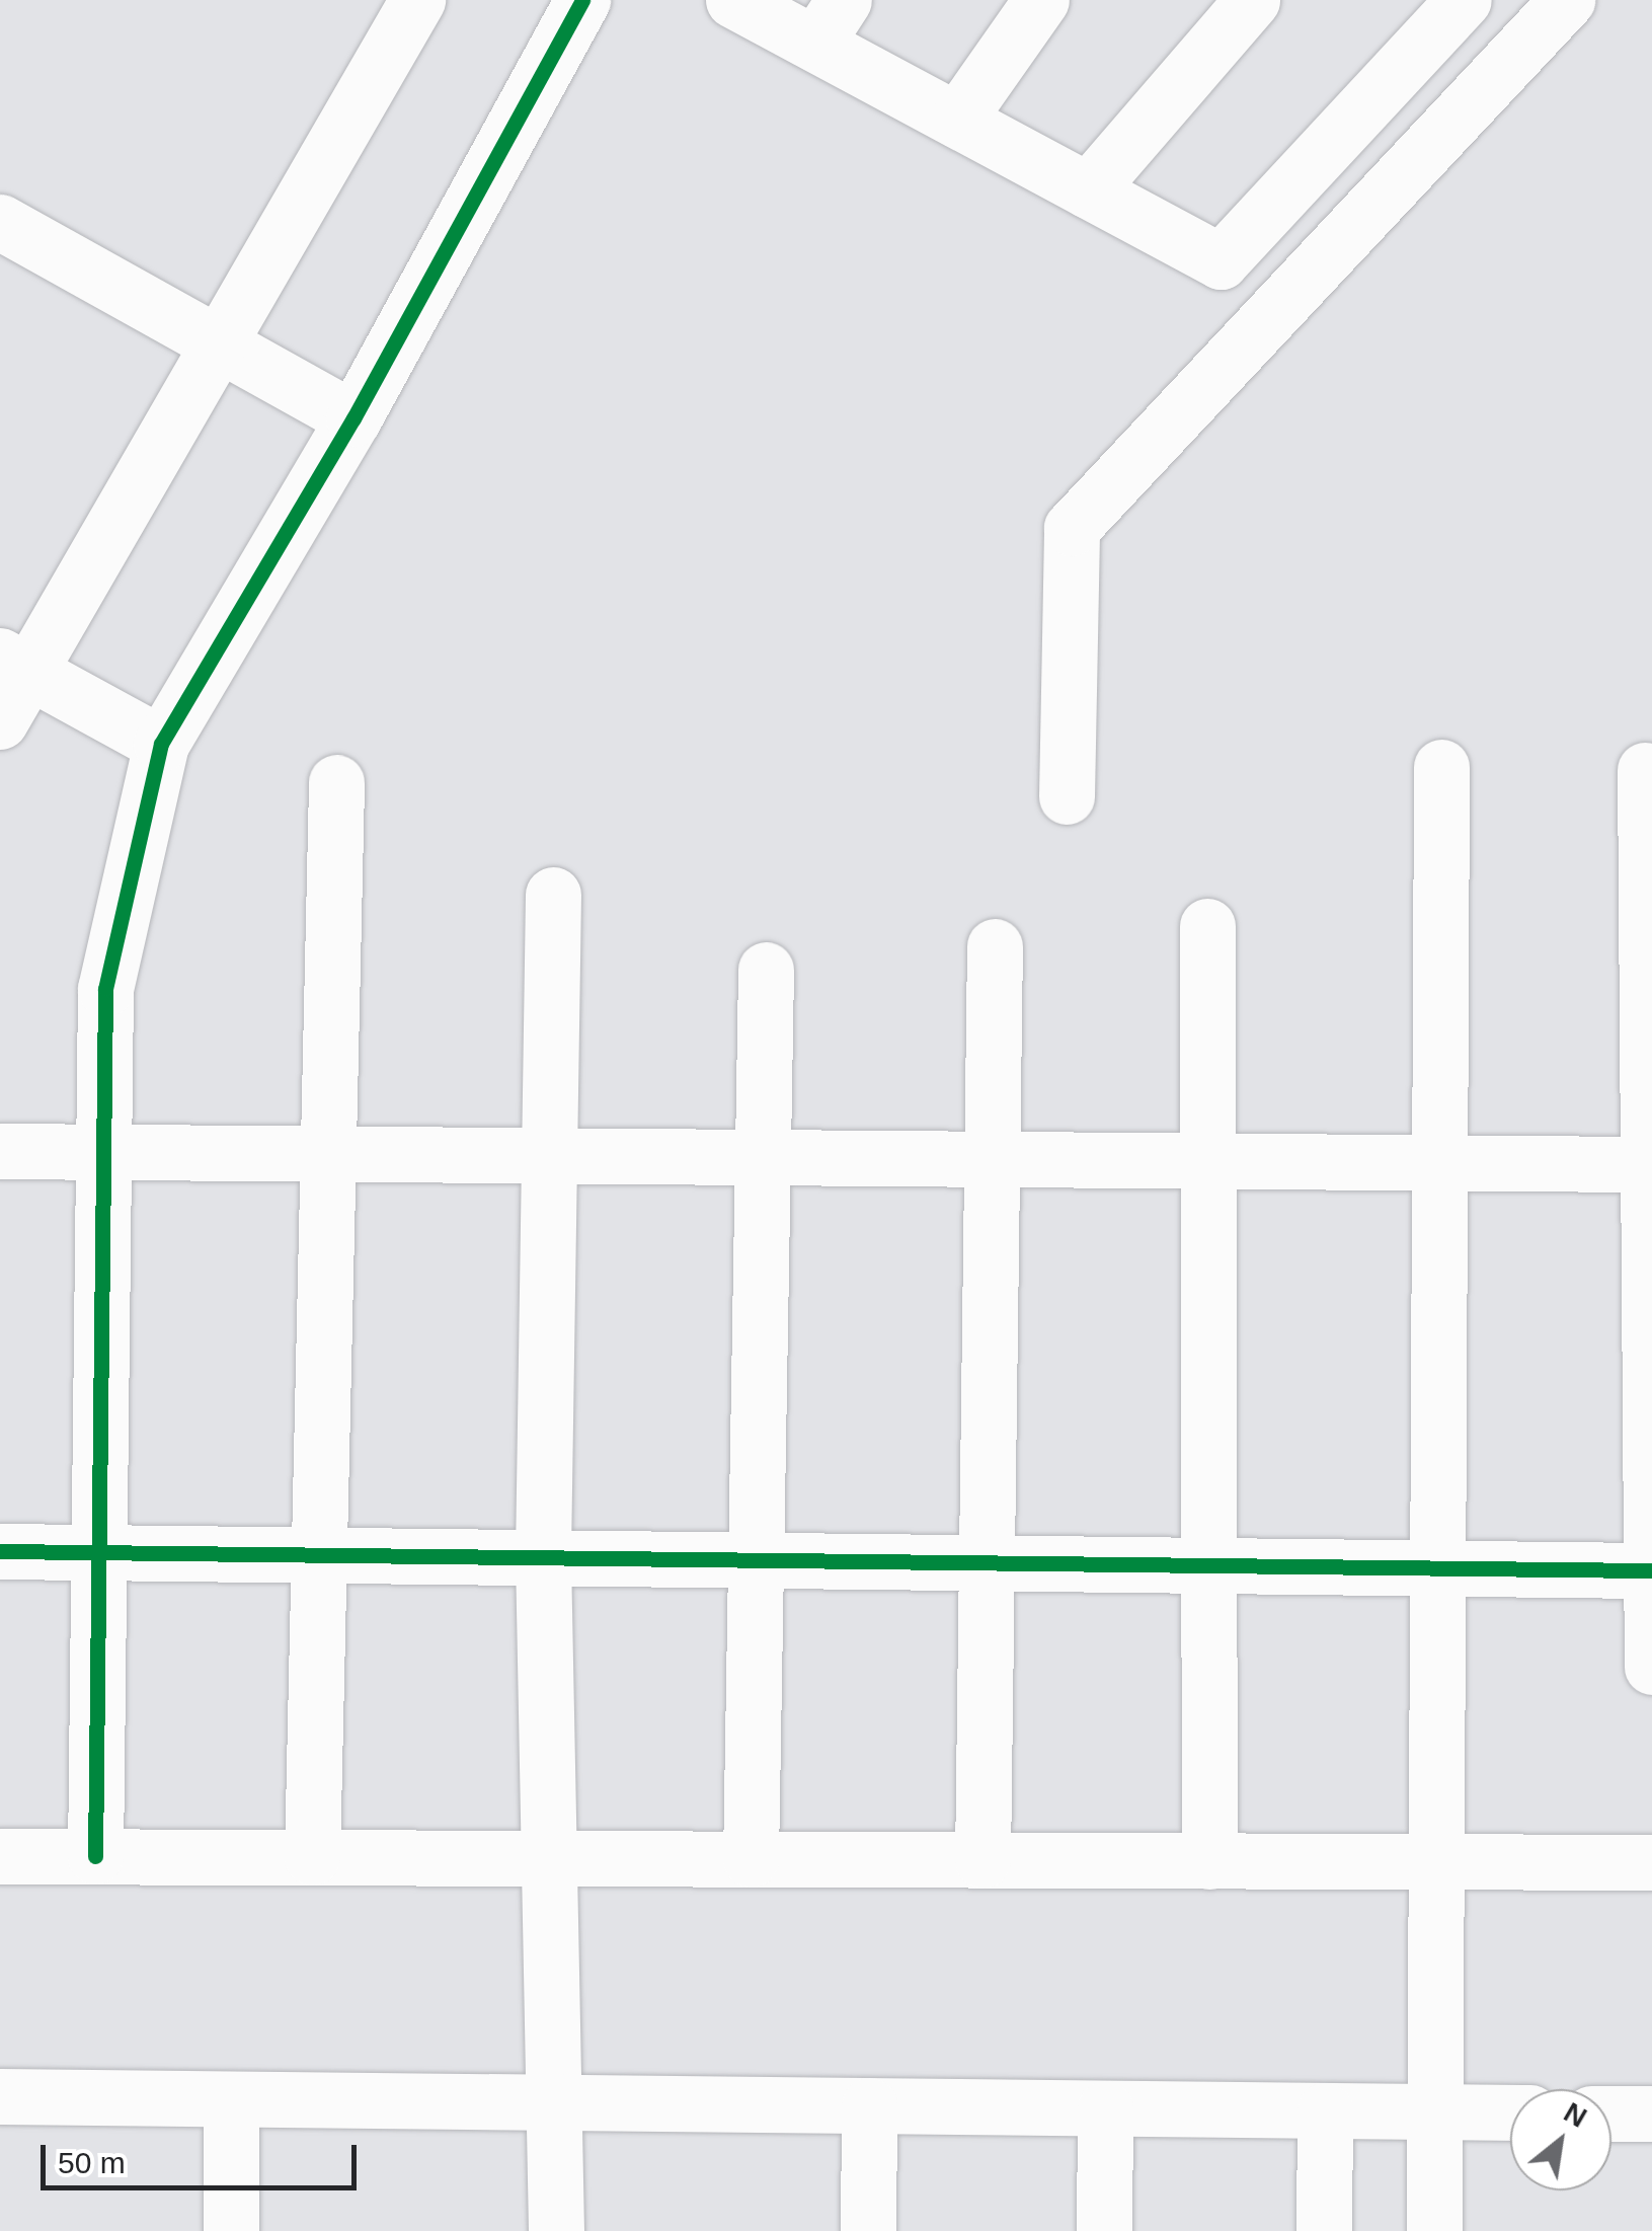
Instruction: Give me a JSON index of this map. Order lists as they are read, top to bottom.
{
  "scale_bar": "50 m",
  "north": "top right"
}
